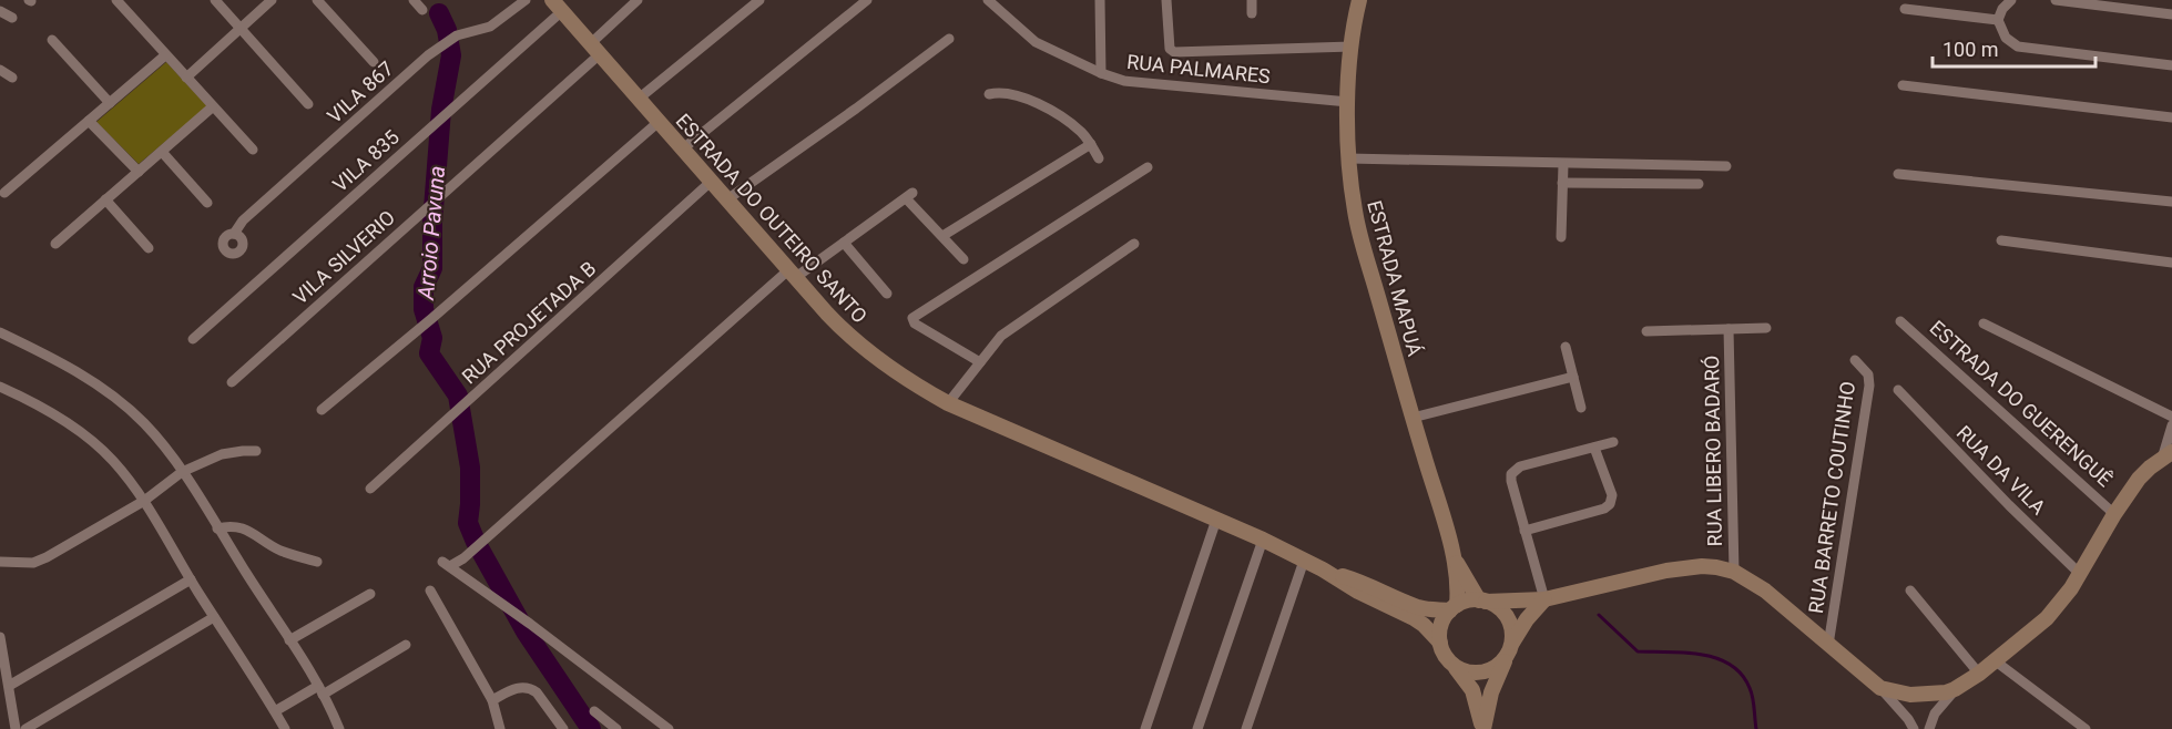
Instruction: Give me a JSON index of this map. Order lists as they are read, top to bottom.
{
  "streets": {
    "main road": ["ESTRADA DO OUTEIRO SANTO", "ESTRADA MAPUÁ", "ESTRADA DO GUERENGUÊ"],
    "street": [
      "RUA PALMARES",
      "VILA 867",
      "VILA 835",
      "VILA SILVERIO",
      "RUA PROJETADA B",
      "RUA LIBERO BADARÓ",
      "RUA DA VILA",
      "RUA BARRETO COUTINHO"
    ]
  },
  "crossings": [
    ["RUA PALMARES", "ESTRADA MAPUÁ"],
    ["VILA 835", "ESTRADA DO OUTEIRO SANTO"],
    ["ESTRADA DO OUTEIRO SANTO", "VILA SILVERIO"],
    ["ESTRADA DO OUTEIRO SANTO", "ESTRADA MAPUÁ"],
    ["ESTRADA DO OUTEIRO SANTO", "RUA PROJETADA B"],
    ["ESTRADA DO OUTEIRO SANTO", "ESTRADA DO GUERENGUÊ"],
    ["ESTRADA MAPUÁ", "ESTRADA DO GUERENGUÊ"],
    ["ESTRADA DO GUERENGUÊ", "RUA LIBERO BADARÓ"],
    ["ESTRADA DO GUERENGUÊ", "RUA DA VILA"],
    ["ESTRADA DO GUERENGUÊ", "RUA BARRETO COUTINHO"]
  ],
  "water": ["Arroio Pavuna"],
  "scale_bar": "100 m"
}
